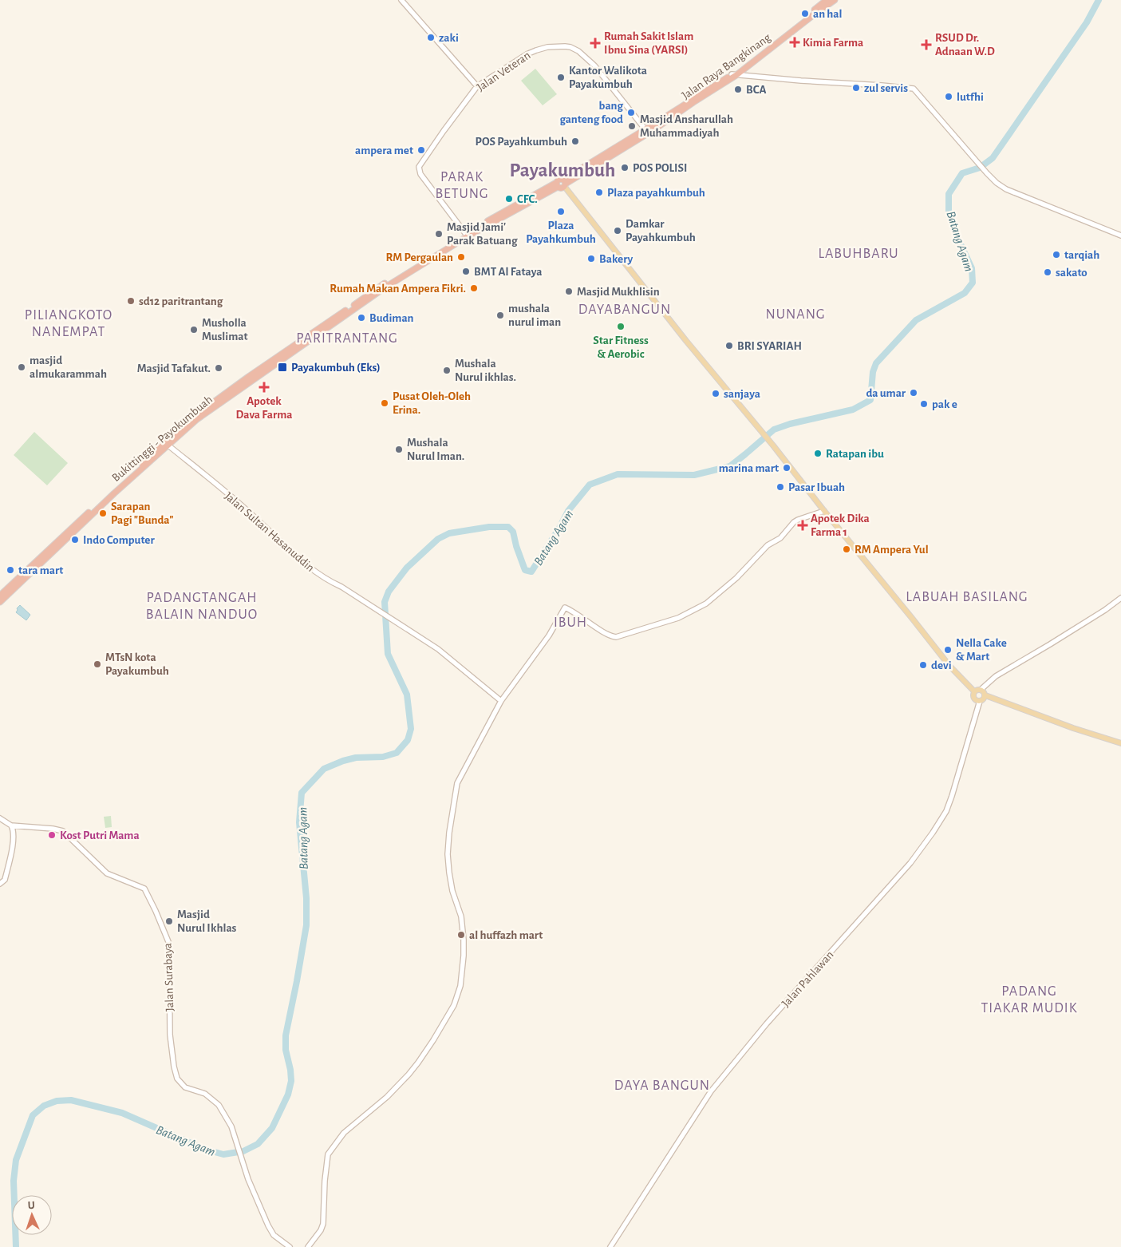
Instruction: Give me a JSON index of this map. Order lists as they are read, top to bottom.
{
  "streets": {
    "highway": ["Jalan Raya Bangkinang", "Bukittinggi - Payokumbuah"],
    "street": [
      "Jalan Veteran",
      "Jalan Sultan Hasanuddin",
      "Jalan Surabaya",
      "Jalan Pahlawan"
    ]
  },
  "crossings": [
    ["Jalan Raya Bangkinang", "Jalan Veteran"],
    ["Jalan Raya Bangkinang", "Bukittinggi - Payokumbuah"],
    ["Jalan Veteran", "Bukittinggi - Payokumbuah"],
    ["Bukittinggi - Payokumbuah", "Jalan Sultan Hasanuddin"]
  ],
  "districts": [
    "Payakumbuh",
    "PARAK BETUNG",
    "LABUHBARU",
    "DAYABANGUN",
    "NUNANG",
    "PILIANGKOTO NANEMPAT",
    "PARITRANTANG",
    "LABUAH BASILANG",
    "PADANGTANGAH BALAIN NANDUO",
    "IBUH",
    "PADANG TIAKAR MUDIK",
    "DAYA BANGUN"
  ],
  "water": ["Batang Agam"],
  "places": {
    "other": [
      "an hal",
      "zaki",
      "Kantor Walikota Payakumbuh",
      "zul servis",
      "BCA",
      "lutfhi",
      "bang ganteng food",
      "Masjid Ansharullah Muhammadiyah",
      "POS Payahkumbuh",
      "ampera met",
      "POS POLISI",
      "Plaza payahkumbuh",
      "CFC.",
      "Plaza Payahkumbuh",
      "Damkar Payahkumbuh",
      "Masjid Jami' Parak Batuang",
      "tarqiah",
      "RM Pergaulan",
      "Bakery",
      "BMT Al Fataya",
      "sakato",
      "Rumah Makan Ampera Fikri.",
      "Masjid Mukhlisin",
      "sd12 paritrantang",
      "mushala nurul iman",
      "Budiman",
      "Star Fitness & Aerobic",
      "Musholla Muslimat",
      "BRI SYARIAH",
      "masjid almukarammah",
      "Masjid Tafakut.",
      "Mushala Nurul ikhlas.",
      "da umar",
      "sanjaya",
      "Pusat Oleh-Oleh Erina.",
      "pak e",
      "Mushala Nurul Iman.",
      "Ratapan ibu",
      "marina mart",
      "Pasar Ibuah",
      "Sarapan Pagi \"Bunda\"",
      "Indo Computer",
      "RM Ampera Yul",
      "tara mart",
      "Nella Cake & Mart",
      "MTsN kota Payakumbuh",
      "devi",
      "Kost Putri Mama",
      "Masjid Nurul Ikhlas",
      "al huffazh mart"
    ],
    "health": [
      "Kimia Farma",
      "Rumah Sakit Islam Ibnu Sina (YARSI)",
      "RSUD Dr. Adnaan W.D",
      "Apotek Dava Farma",
      "Apotek Dika Farma 1"
    ],
    "transit": ["Payakumbuh (Eks)"]
  },
  "north": "top"
}
